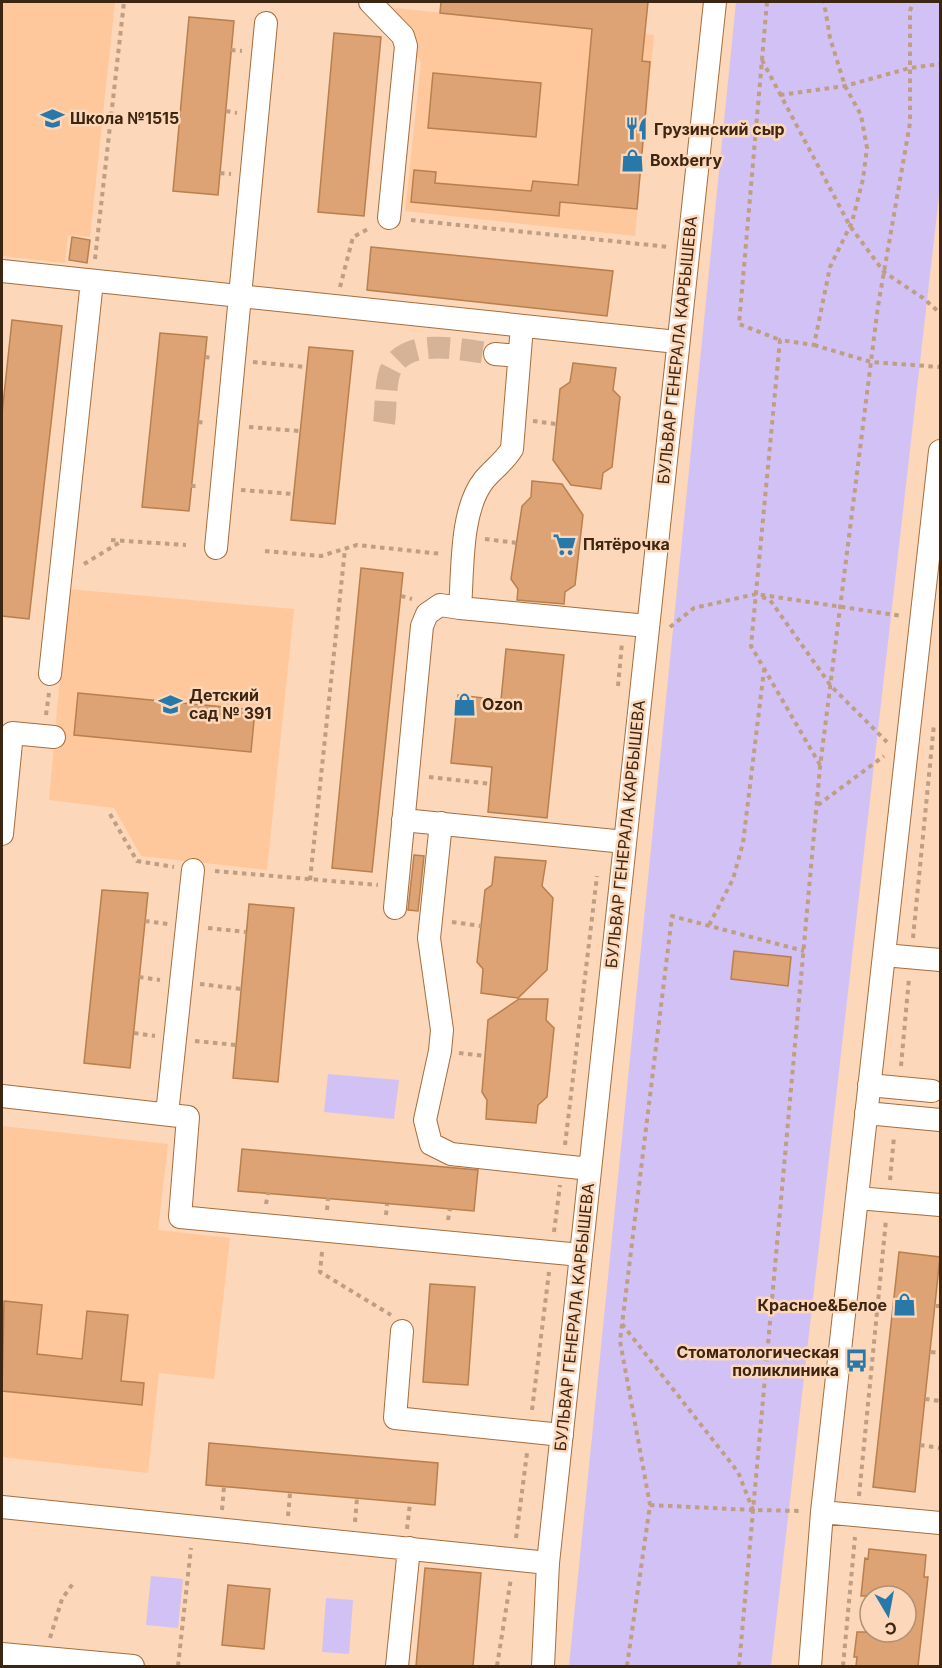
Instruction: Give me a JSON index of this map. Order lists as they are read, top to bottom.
{
  "streets": {
    "street": ["БУЛЬВАР ГЕНЕРАЛА КАРБЫШЕВА"]
  },
  "places": {
    "school or university": ["Школа №1515", "Детский сад № 391"],
    "restaurant": ["Грузинский сыр"],
    "shop": ["Boxberry", "Ozon", "Красное&Белое"],
    "supermarket": ["Пятёрочка"],
    "bus stop": ["Стоматологическая поликлиника"]
  },
  "north": "bottom"
}
